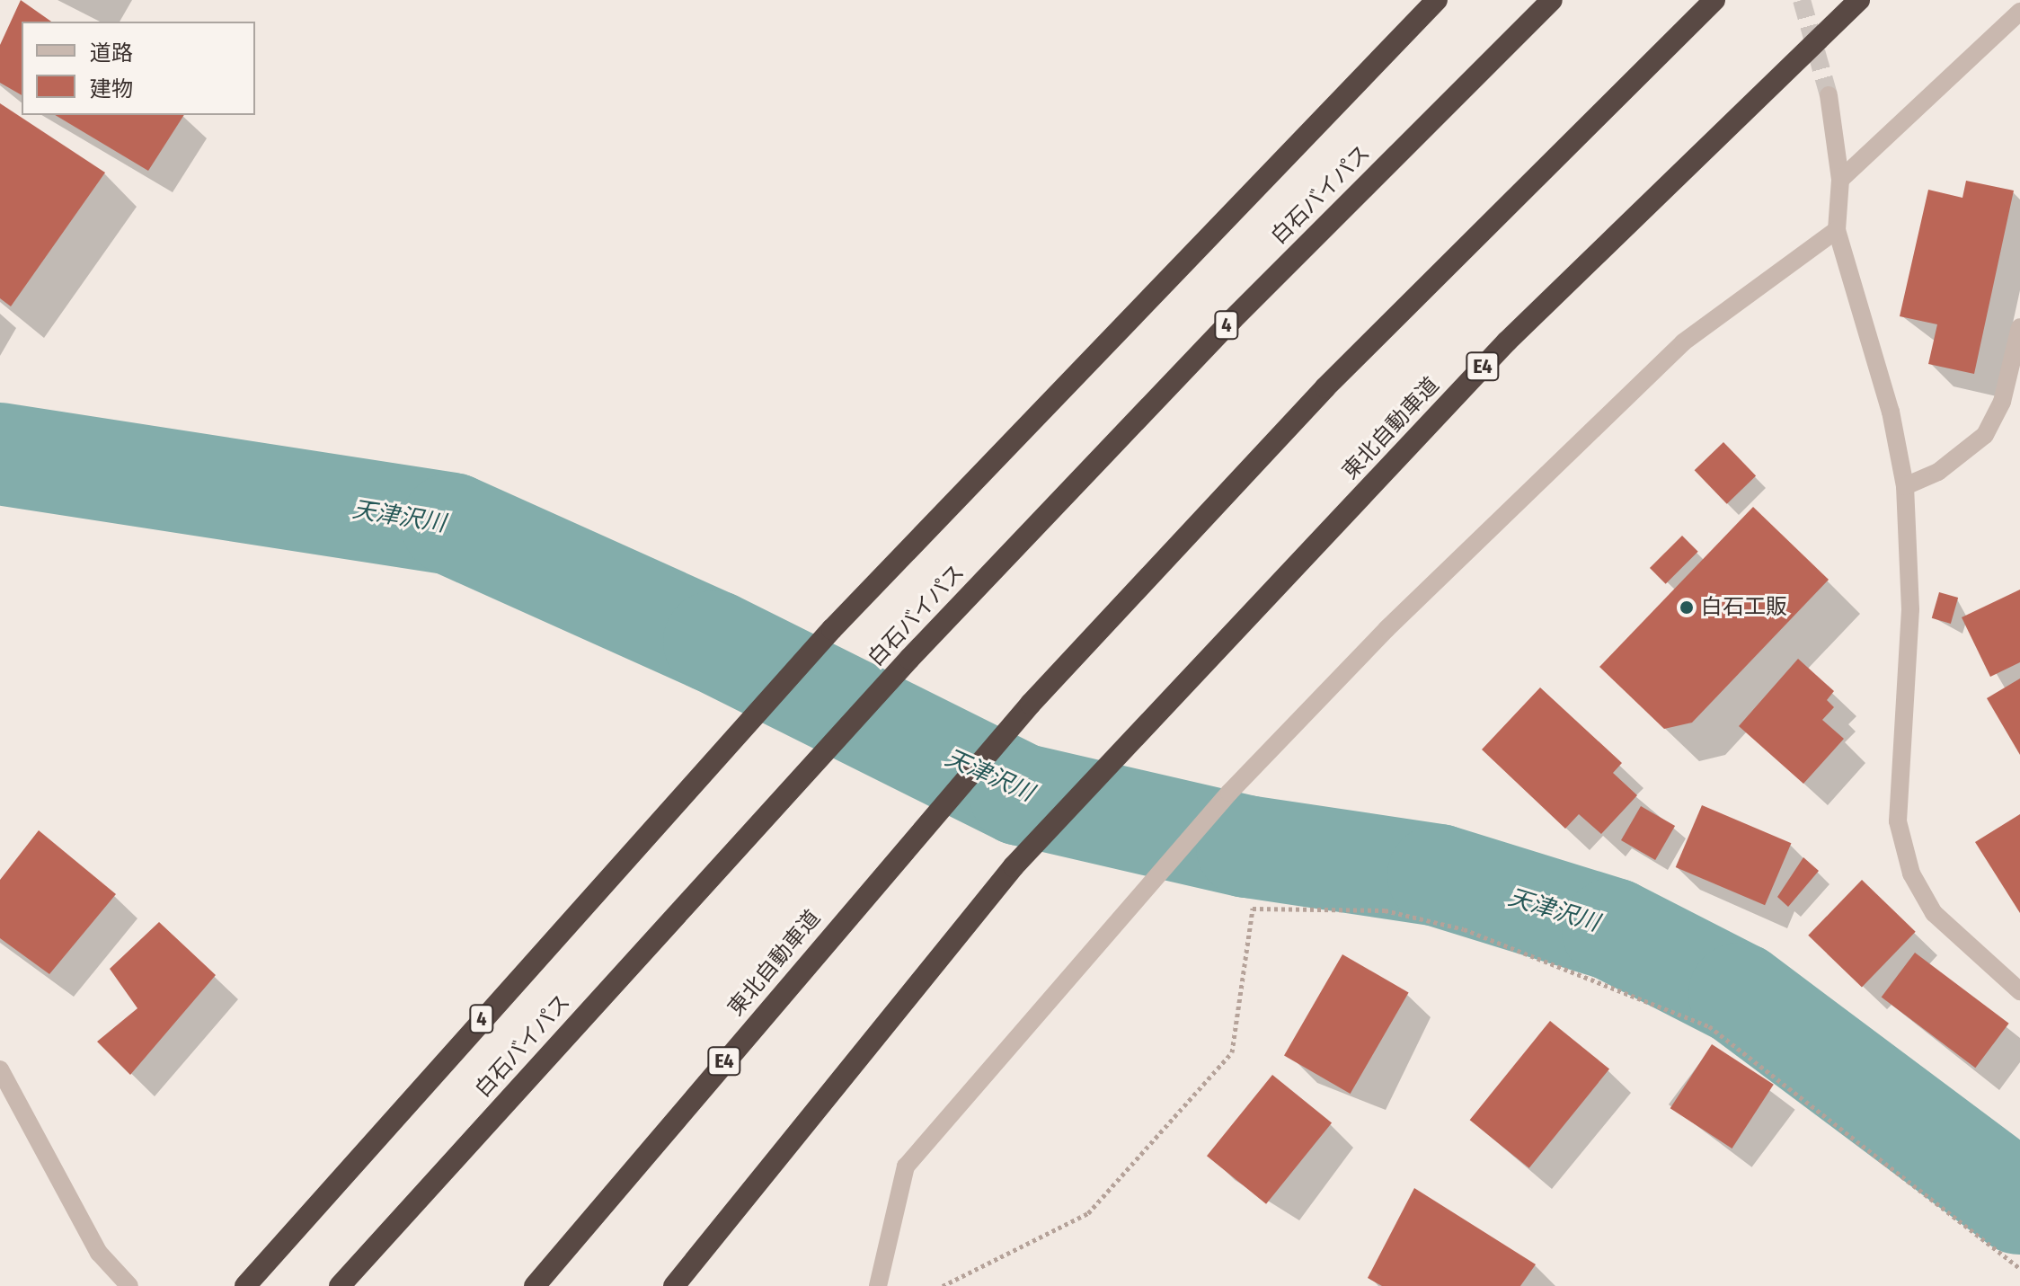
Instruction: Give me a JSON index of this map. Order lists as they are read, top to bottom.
{
  "streets": {
    "highway": [
      "白石バイパス",
      "4",
      "E4",
      "東北自動車道"
    ]
  },
  "water": ["天津沢川"],
  "places": ["白石工販"],
  "legend": ["道路", "建物"]
}
